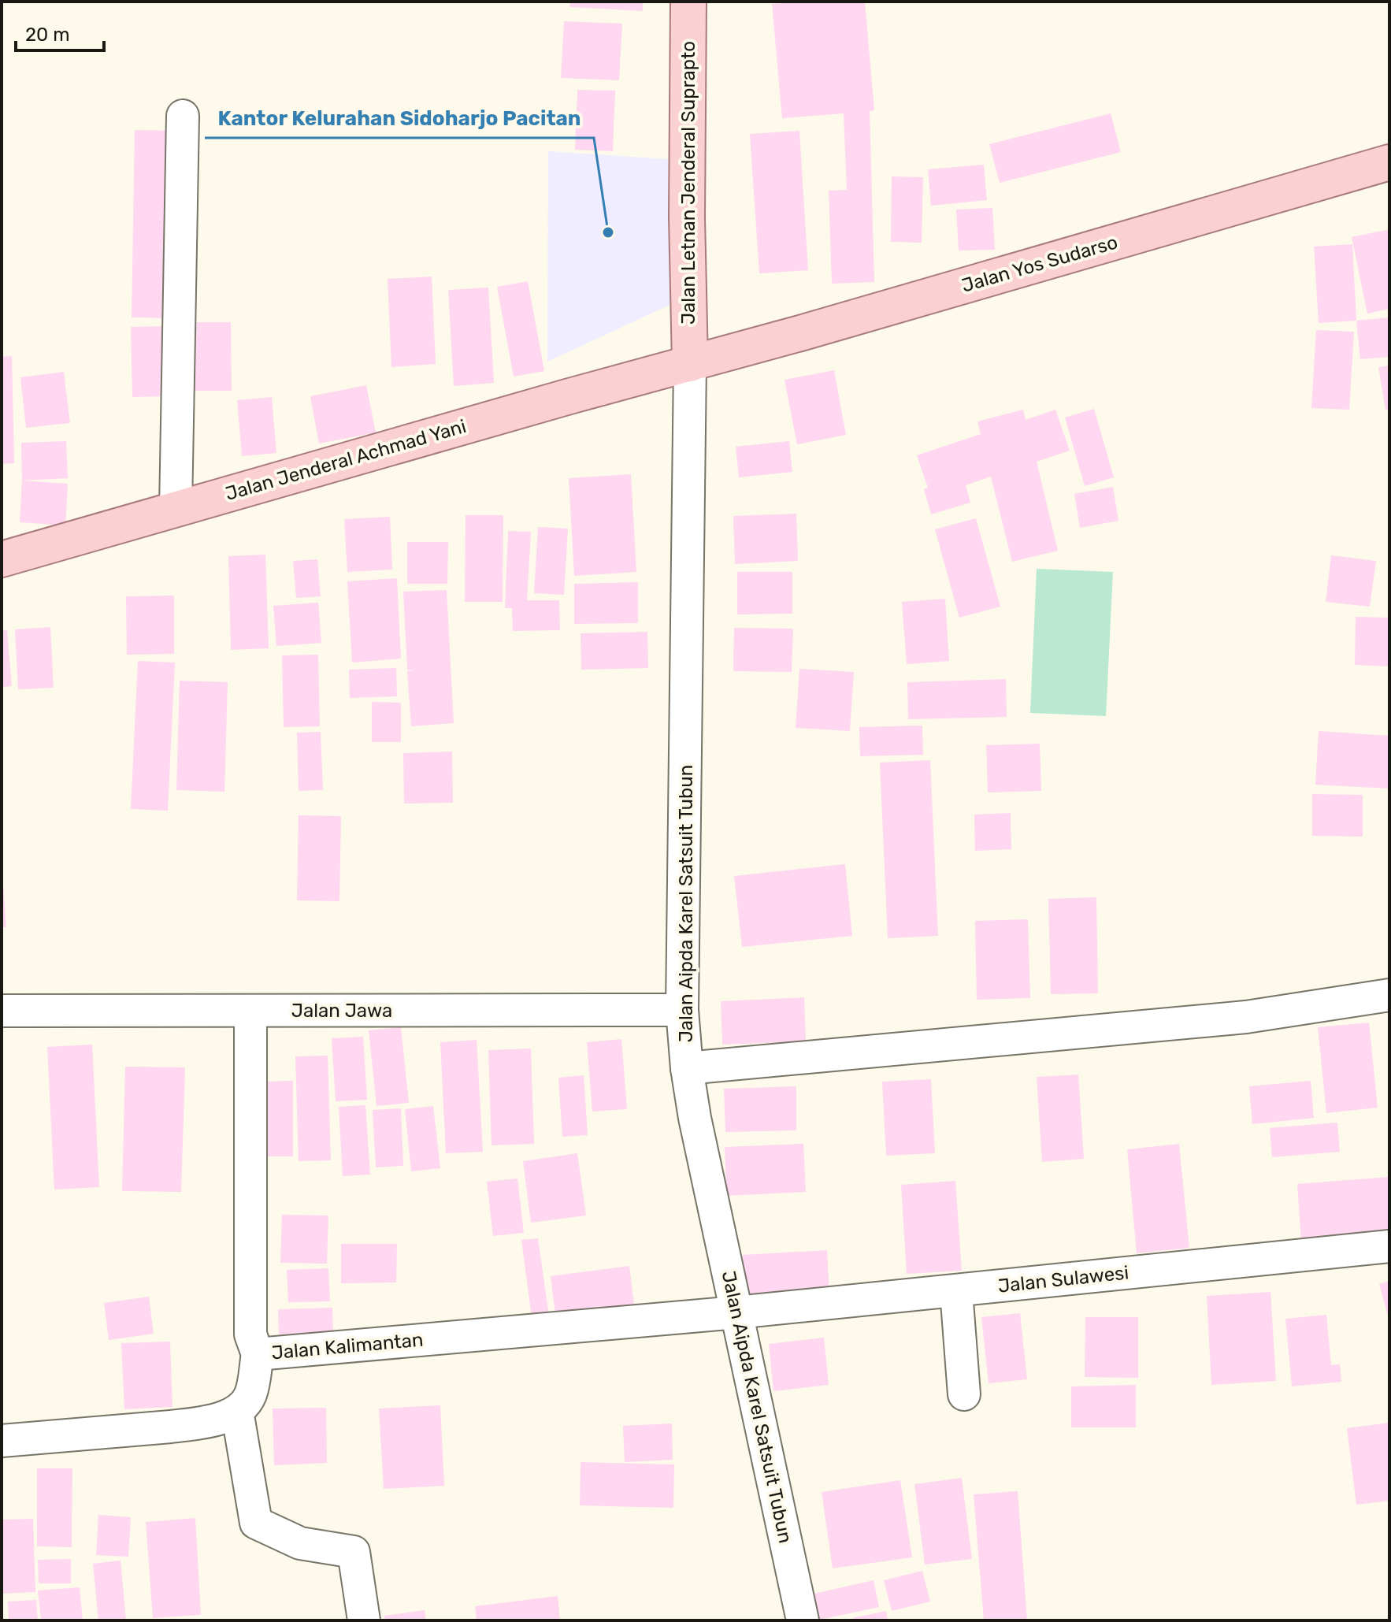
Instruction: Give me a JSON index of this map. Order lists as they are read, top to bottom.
{
  "streets": {
    "main road": ["Jalan Letnan Jenderal Suprapto", "Jalan Yos Sudarso", "Jalan Jenderal Achmad Yani"],
    "street": [
      "Jalan Aipda Karel Satsuit Tubun",
      "Jalan Jawa",
      "Jalan Sulawesi",
      "Jalan Kalimantan"
    ]
  },
  "crossings": [
    ["Jalan Letnan Jenderal Suprapto", "Jalan Yos Sudarso"],
    ["Jalan Letnan Jenderal Suprapto", "Jalan Jenderal Achmad Yani"],
    ["Jalan Letnan Jenderal Suprapto", "Jalan Aipda Karel Satsuit Tubun"],
    ["Jalan Yos Sudarso", "Jalan Jenderal Achmad Yani"],
    ["Jalan Yos Sudarso", "Jalan Aipda Karel Satsuit Tubun"],
    ["Jalan Jenderal Achmad Yani", "Jalan Aipda Karel Satsuit Tubun"],
    ["Jalan Aipda Karel Satsuit Tubun", "Jalan Jawa"],
    ["Jalan Aipda Karel Satsuit Tubun", "Jalan Sulawesi"],
    ["Jalan Aipda Karel Satsuit Tubun", "Jalan Kalimantan"],
    ["Jalan Sulawesi", "Jalan Kalimantan"]
  ],
  "places": ["Kantor Kelurahan Sidoharjo Pacitan"],
  "scale_bar": "20 m"
}
